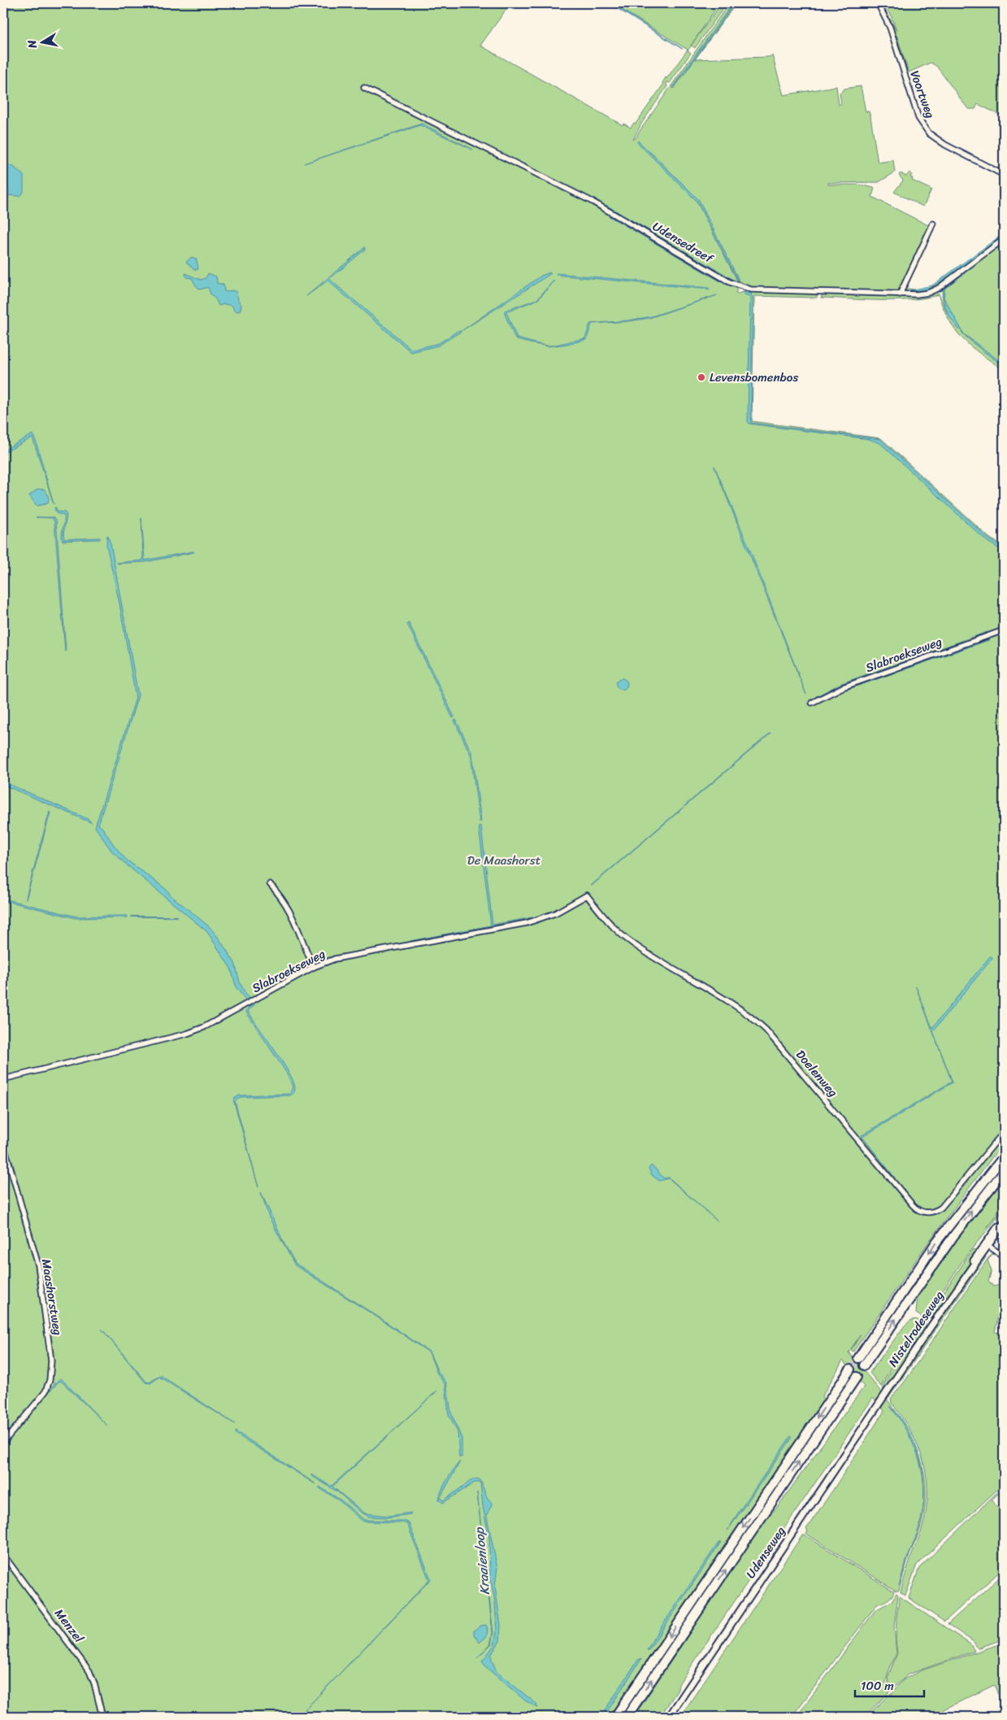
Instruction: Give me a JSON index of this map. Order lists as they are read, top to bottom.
{
  "streets": {
    "street": [
      "Voortweg",
      "Udensedreef",
      "Slabroekseweg",
      "Doelenweg",
      "Maashorstweg",
      "Nistelrodeseweg",
      "Udenseweg",
      "Menzel"
    ]
  },
  "crossings": [
    ["Slabroekseweg", "Doelenweg"],
    ["Nistelrodeseweg", "Udenseweg"]
  ],
  "water": ["Kraaienloop"],
  "parks": ["De Maashorst"],
  "places": ["Levensbomenbos"],
  "scale_bar": "100 m",
  "north": "left"
}
